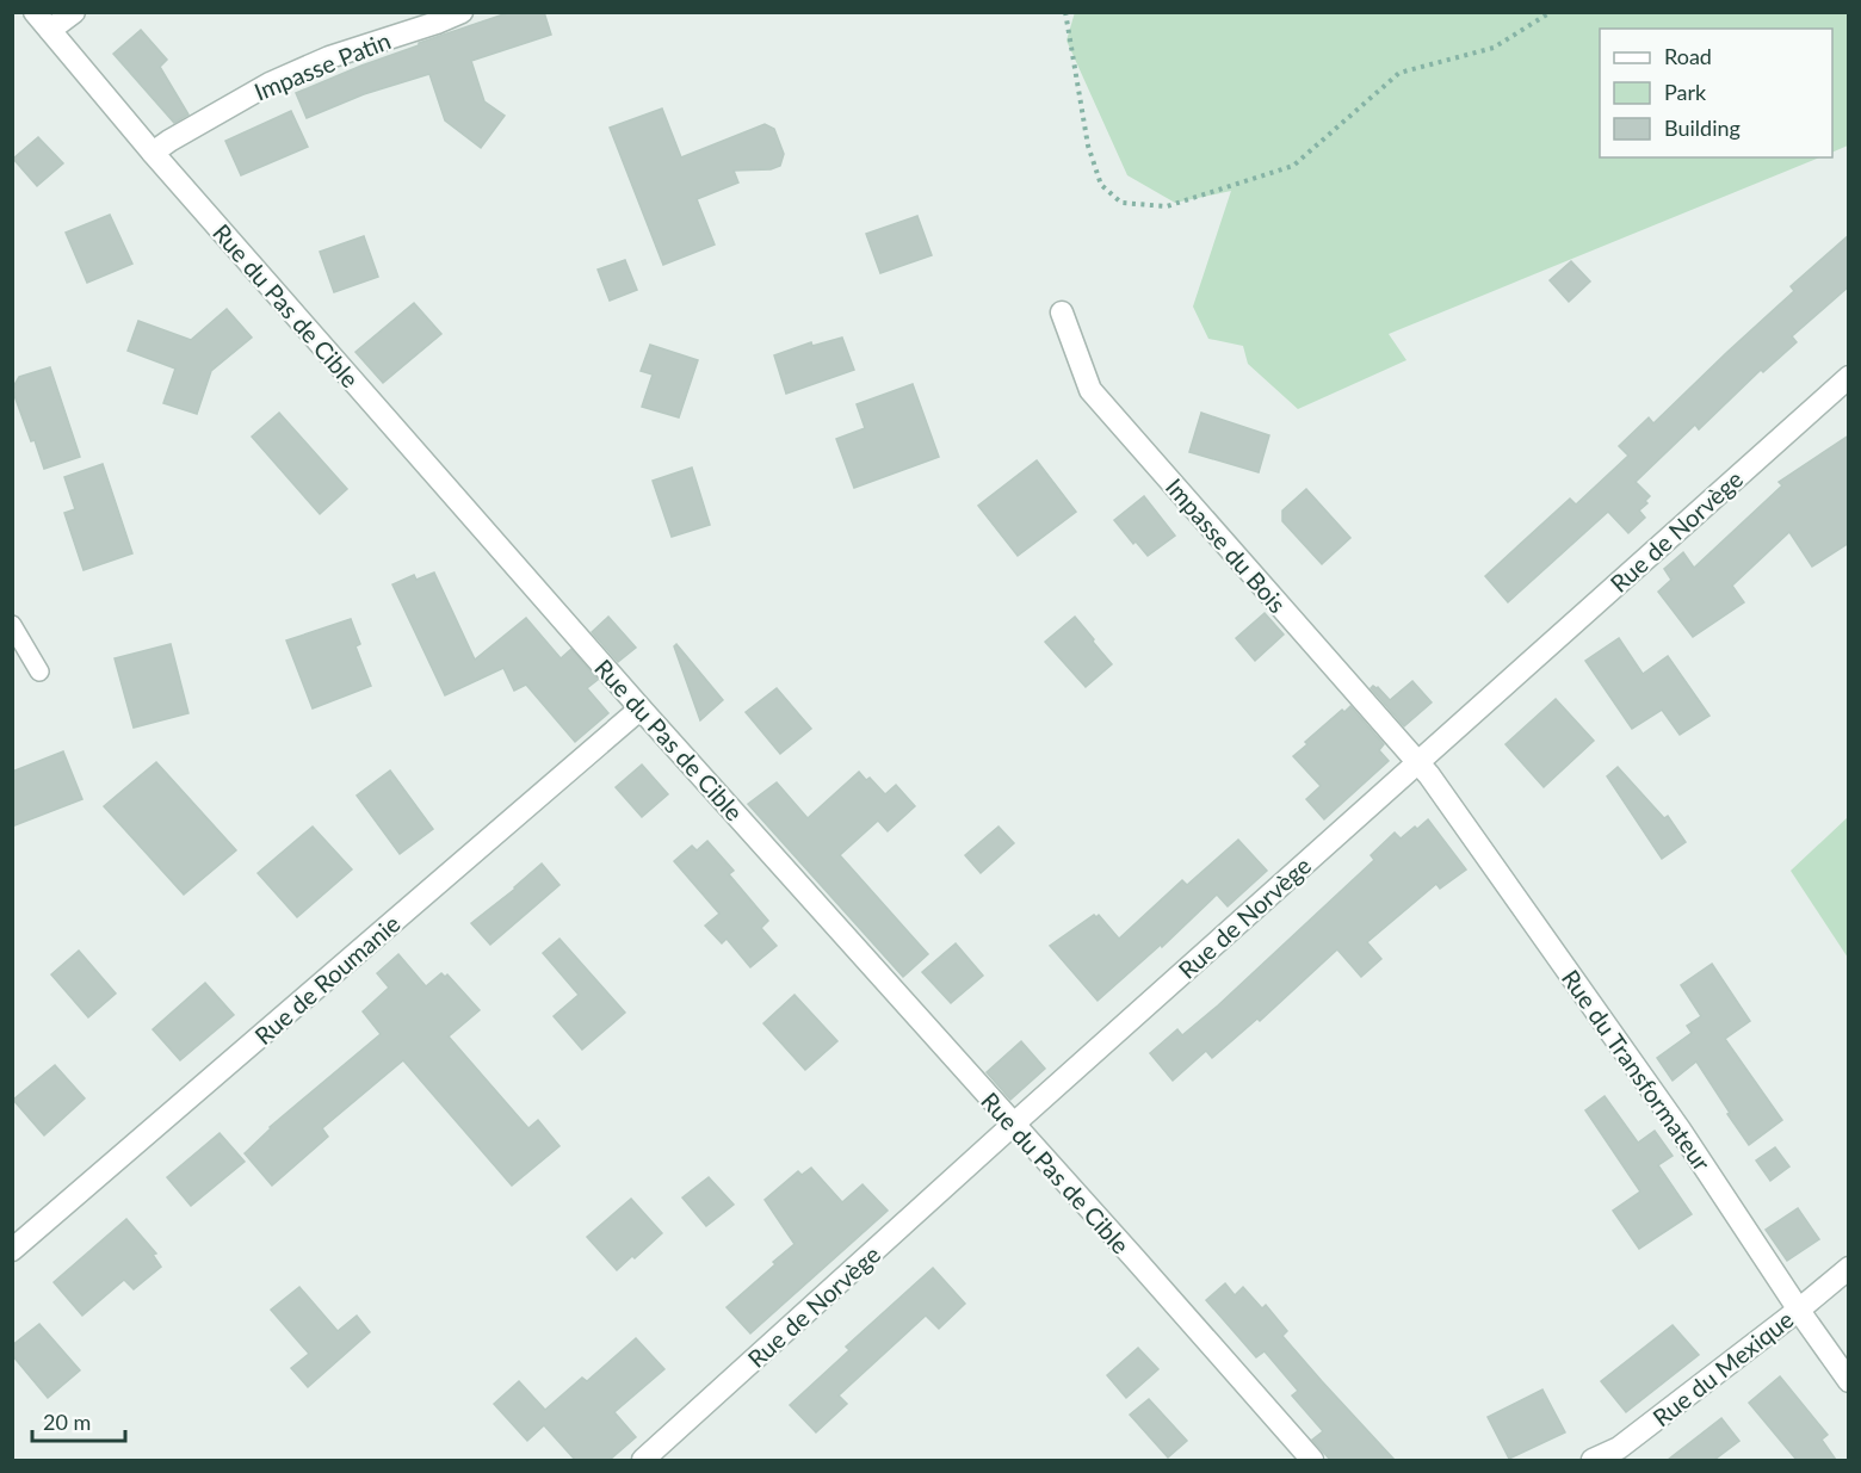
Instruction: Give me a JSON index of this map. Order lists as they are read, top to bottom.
{
  "streets": {
    "street": [
      "Impasse Patin",
      "Rue du Pas de Cible",
      "Rue de Norvège",
      "Impasse du Bois",
      "Rue de Roumanie",
      "Rue du Transformateur",
      "Rue du Mexique"
    ]
  },
  "crossings": [
    ["Impasse Patin", "Rue du Pas de Cible"],
    ["Rue du Pas de Cible", "Rue de Norvège"],
    ["Rue du Pas de Cible", "Rue de Roumanie"],
    ["Rue de Norvège", "Impasse du Bois"],
    ["Rue de Norvège", "Rue du Transformateur"],
    ["Impasse du Bois", "Rue du Transformateur"],
    ["Rue du Transformateur", "Rue du Mexique"]
  ],
  "legend": ["Road", "Park", "Building"],
  "scale_bar": "20 m"
}
